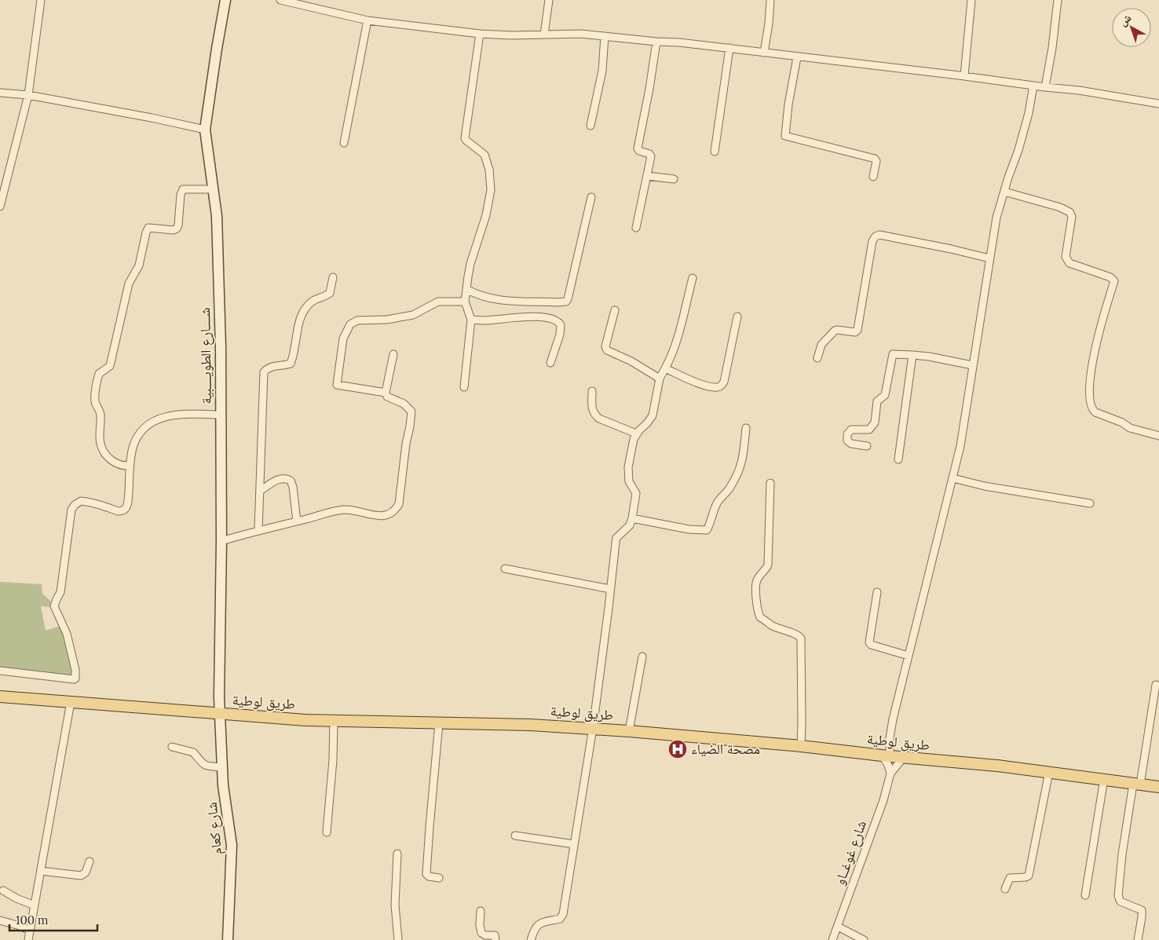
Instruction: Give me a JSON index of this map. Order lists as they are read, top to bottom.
{
  "streets": {
    "main road": ["طريق لوطية"],
    "street": ["شــــارع الطويــــبية", "شارع كعام", "شارع غوغــاو"]
  },
  "crossings": [
    ["شــــارع الطويــــبية", "طريق لوطية"],
    ["شــــارع الطويــــبية", "شارع كعام"],
    ["طريق لوطية", "شارع كعام"]
  ],
  "places": {
    "hospital": ["مصحة الضياء"]
  },
  "scale_bar": "100 m",
  "north": "top left"
}
